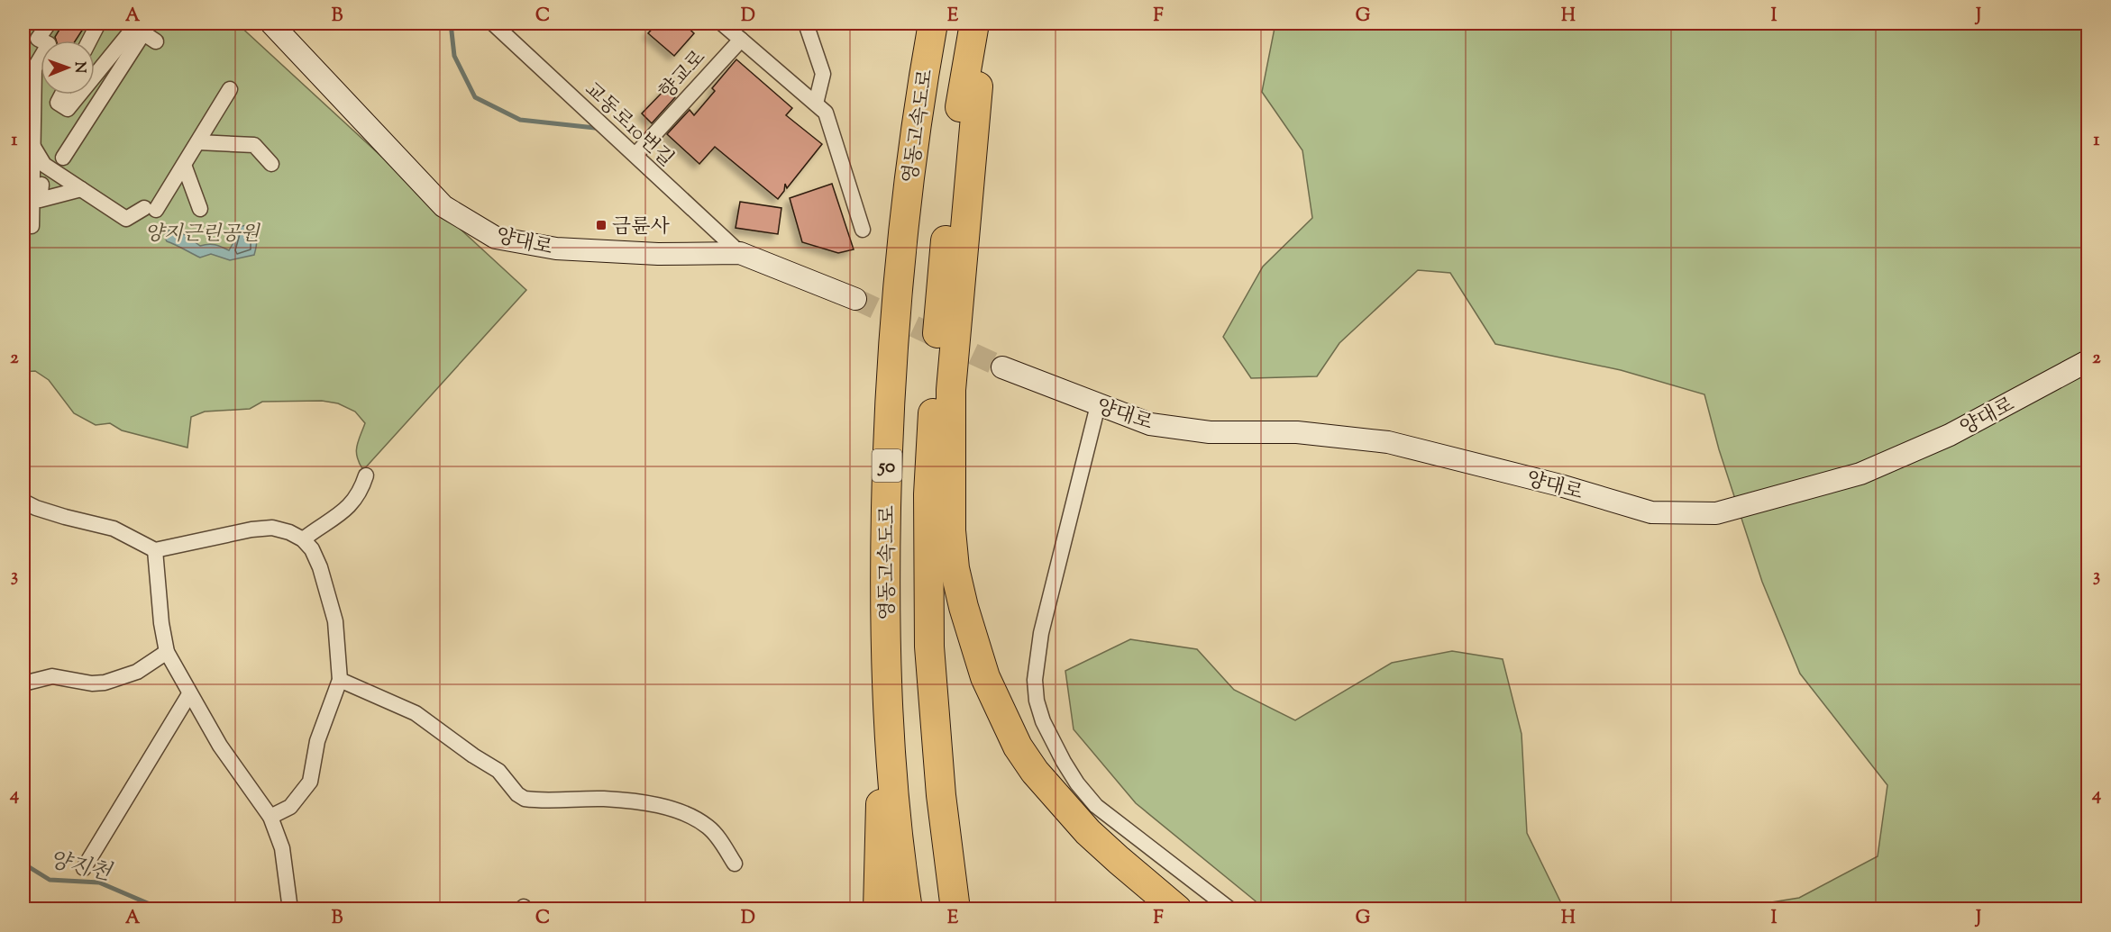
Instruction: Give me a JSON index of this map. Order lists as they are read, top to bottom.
{
  "streets": {
    "highway": ["영동고속도로", "50"],
    "street": ["향교로", "교동로10번길", "양대로"]
  },
  "crossings": [
    ["향교로", "교동로10번길"],
    ["교동로10번길", "양대로"]
  ],
  "water": ["양지천"],
  "parks": ["양지근린공원"],
  "places": {
    "transit": ["금륜사"]
  },
  "north": "right",
  "grid": {
    "columns": [
      "A",
      "B",
      "C",
      "D",
      "E",
      "F",
      "G",
      "H",
      "I",
      "J"
    ],
    "rows": [
      "1",
      "2",
      "3",
      "4"
    ]
  }
}
